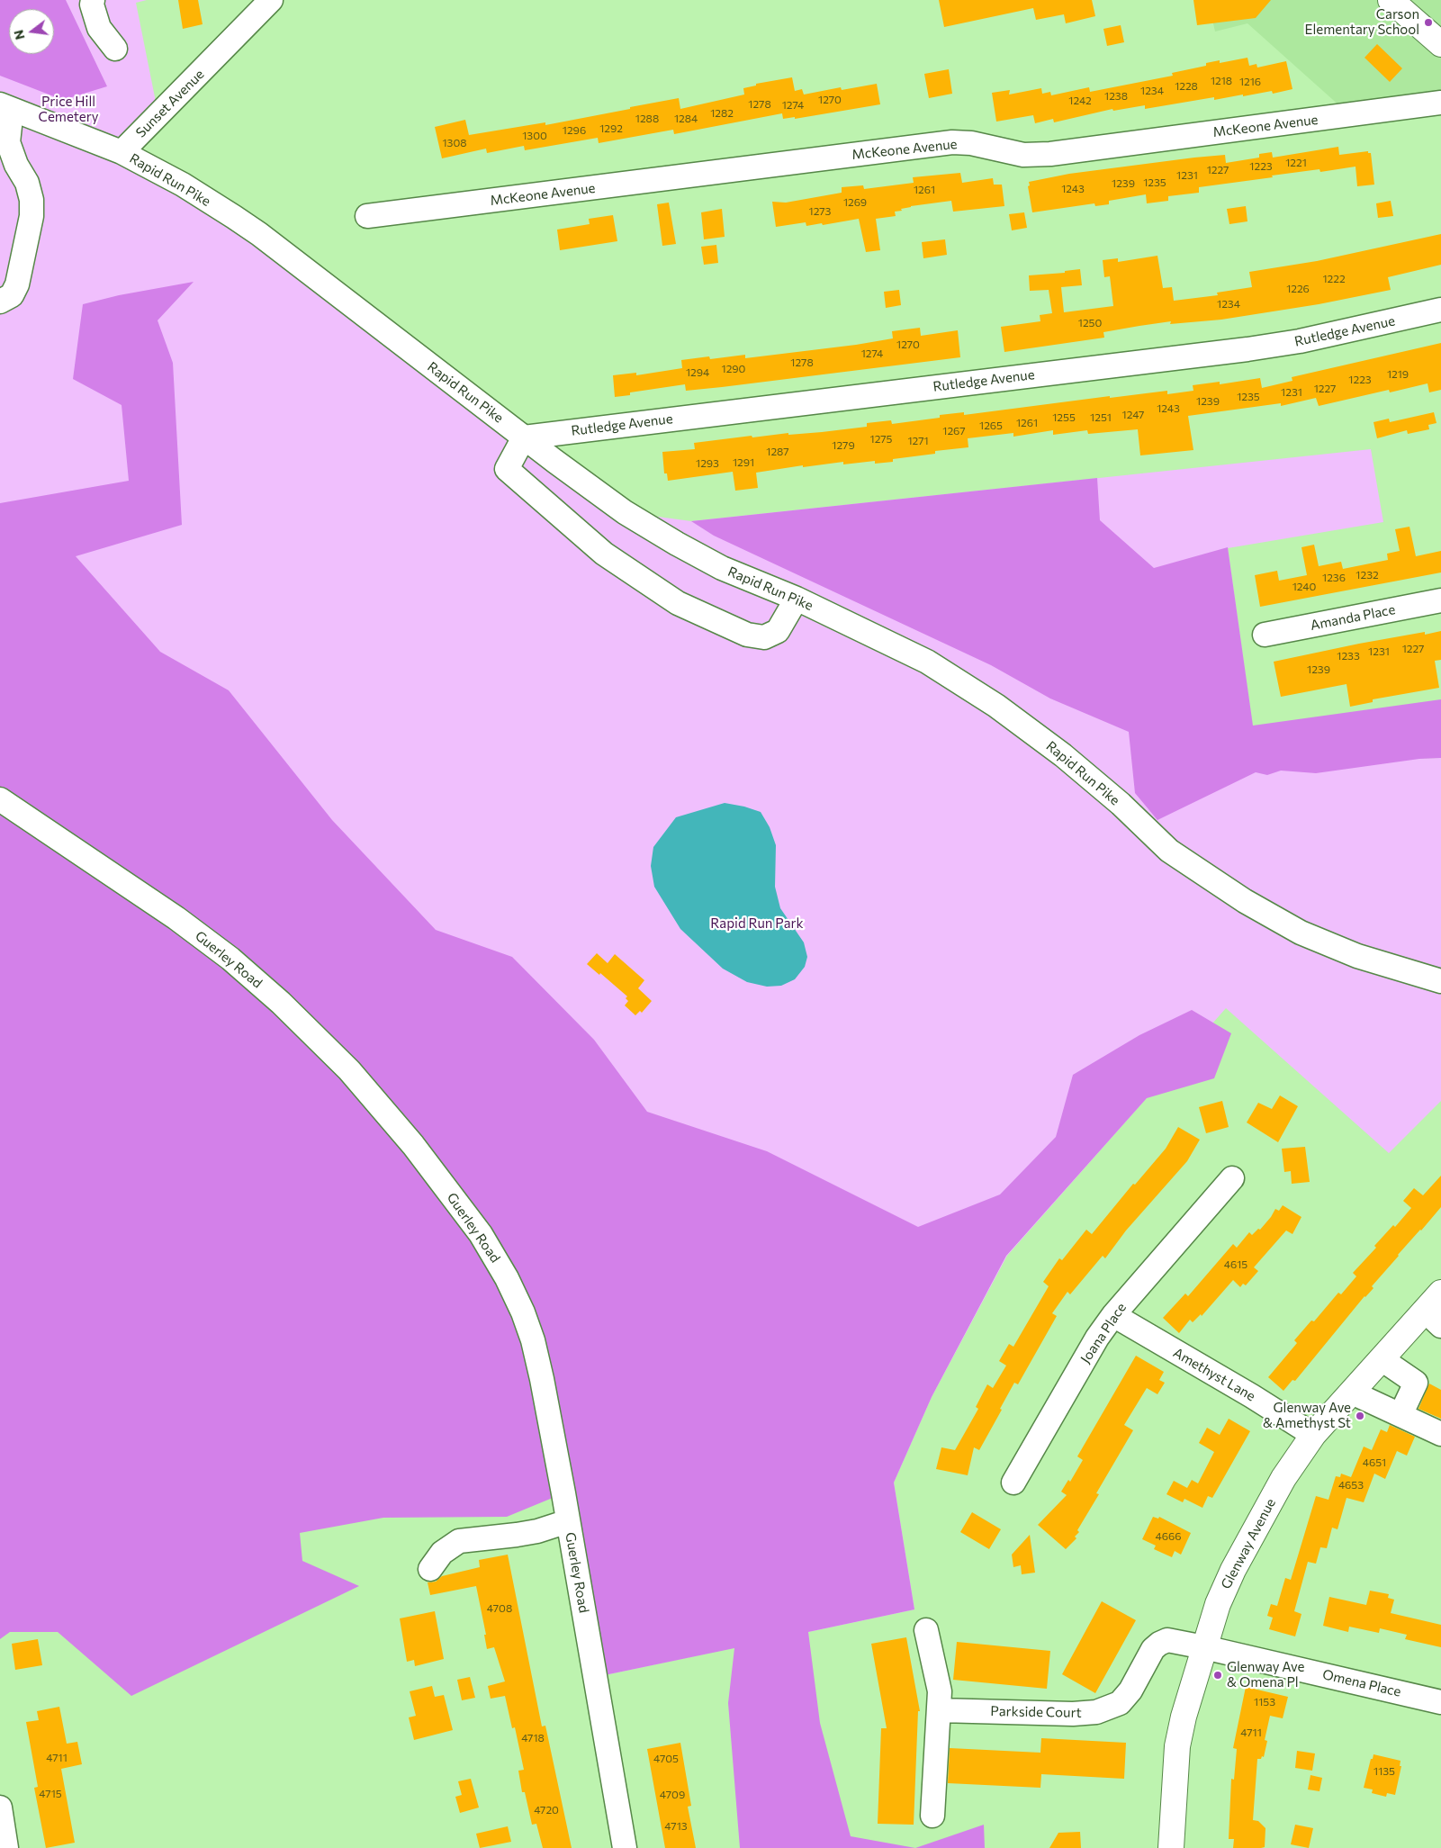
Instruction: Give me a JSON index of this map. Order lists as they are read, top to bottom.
{
  "streets": {
    "main road": ["Glenway Avenue"],
    "street": [
      "Sunset Avenue",
      "McKeone Avenue",
      "Rapid Run Pike",
      "Rutledge Avenue",
      "Amanda Place",
      "Guerley Road",
      "Joana Place",
      "Amethyst Lane",
      "Omena Place",
      "Parkside Court"
    ]
  },
  "crossings": [
    ["Sunset Avenue", "Rapid Run Pike"],
    ["Rapid Run Pike", "Rutledge Avenue"],
    ["Joana Place", "Amethyst Lane"],
    ["Amethyst Lane", "Glenway Avenue"],
    ["Glenway Avenue", "Omena Place"],
    ["Glenway Avenue", "Parkside Court"],
    ["Omena Place", "Parkside Court"]
  ],
  "parks": ["Price Hill Cemetery", "Rapid Run Park"],
  "places": ["Carson Elementary School", "Glenway Ave & Amethyst St", "Glenway Ave & Omena Pl"],
  "house_numbers": [
    "1218",
    "1216",
    "1228",
    "1234",
    "1238",
    "1270",
    "1242",
    "1278",
    "1274",
    "1282",
    "1288",
    "1284",
    "1292",
    "1296",
    "1300",
    "1308",
    "1221",
    "1223",
    "1227",
    "1231",
    "1235",
    "1239",
    "1243",
    "1261",
    "1269",
    "1273",
    "1222",
    "1226",
    "1234",
    "1250",
    "1270",
    "1274",
    "1278",
    "1290",
    "1294",
    "1219",
    "1223",
    "1227",
    "1231",
    "1235",
    "1239",
    "1243",
    "1247",
    "1255",
    "1251",
    "1261",
    "1265",
    "1267",
    "1275",
    "1271",
    "1279",
    "1287",
    "1291",
    "1293",
    "1232",
    "1236",
    "1240",
    "1227",
    "1231",
    "1233",
    "1239",
    "4615",
    "4651",
    "4653",
    "4666",
    "4708",
    "1153",
    "4711",
    "4718",
    "4711",
    "4705",
    "1135",
    "4715",
    "4709",
    "4720",
    "4713"
  ],
  "north": "left"
}
